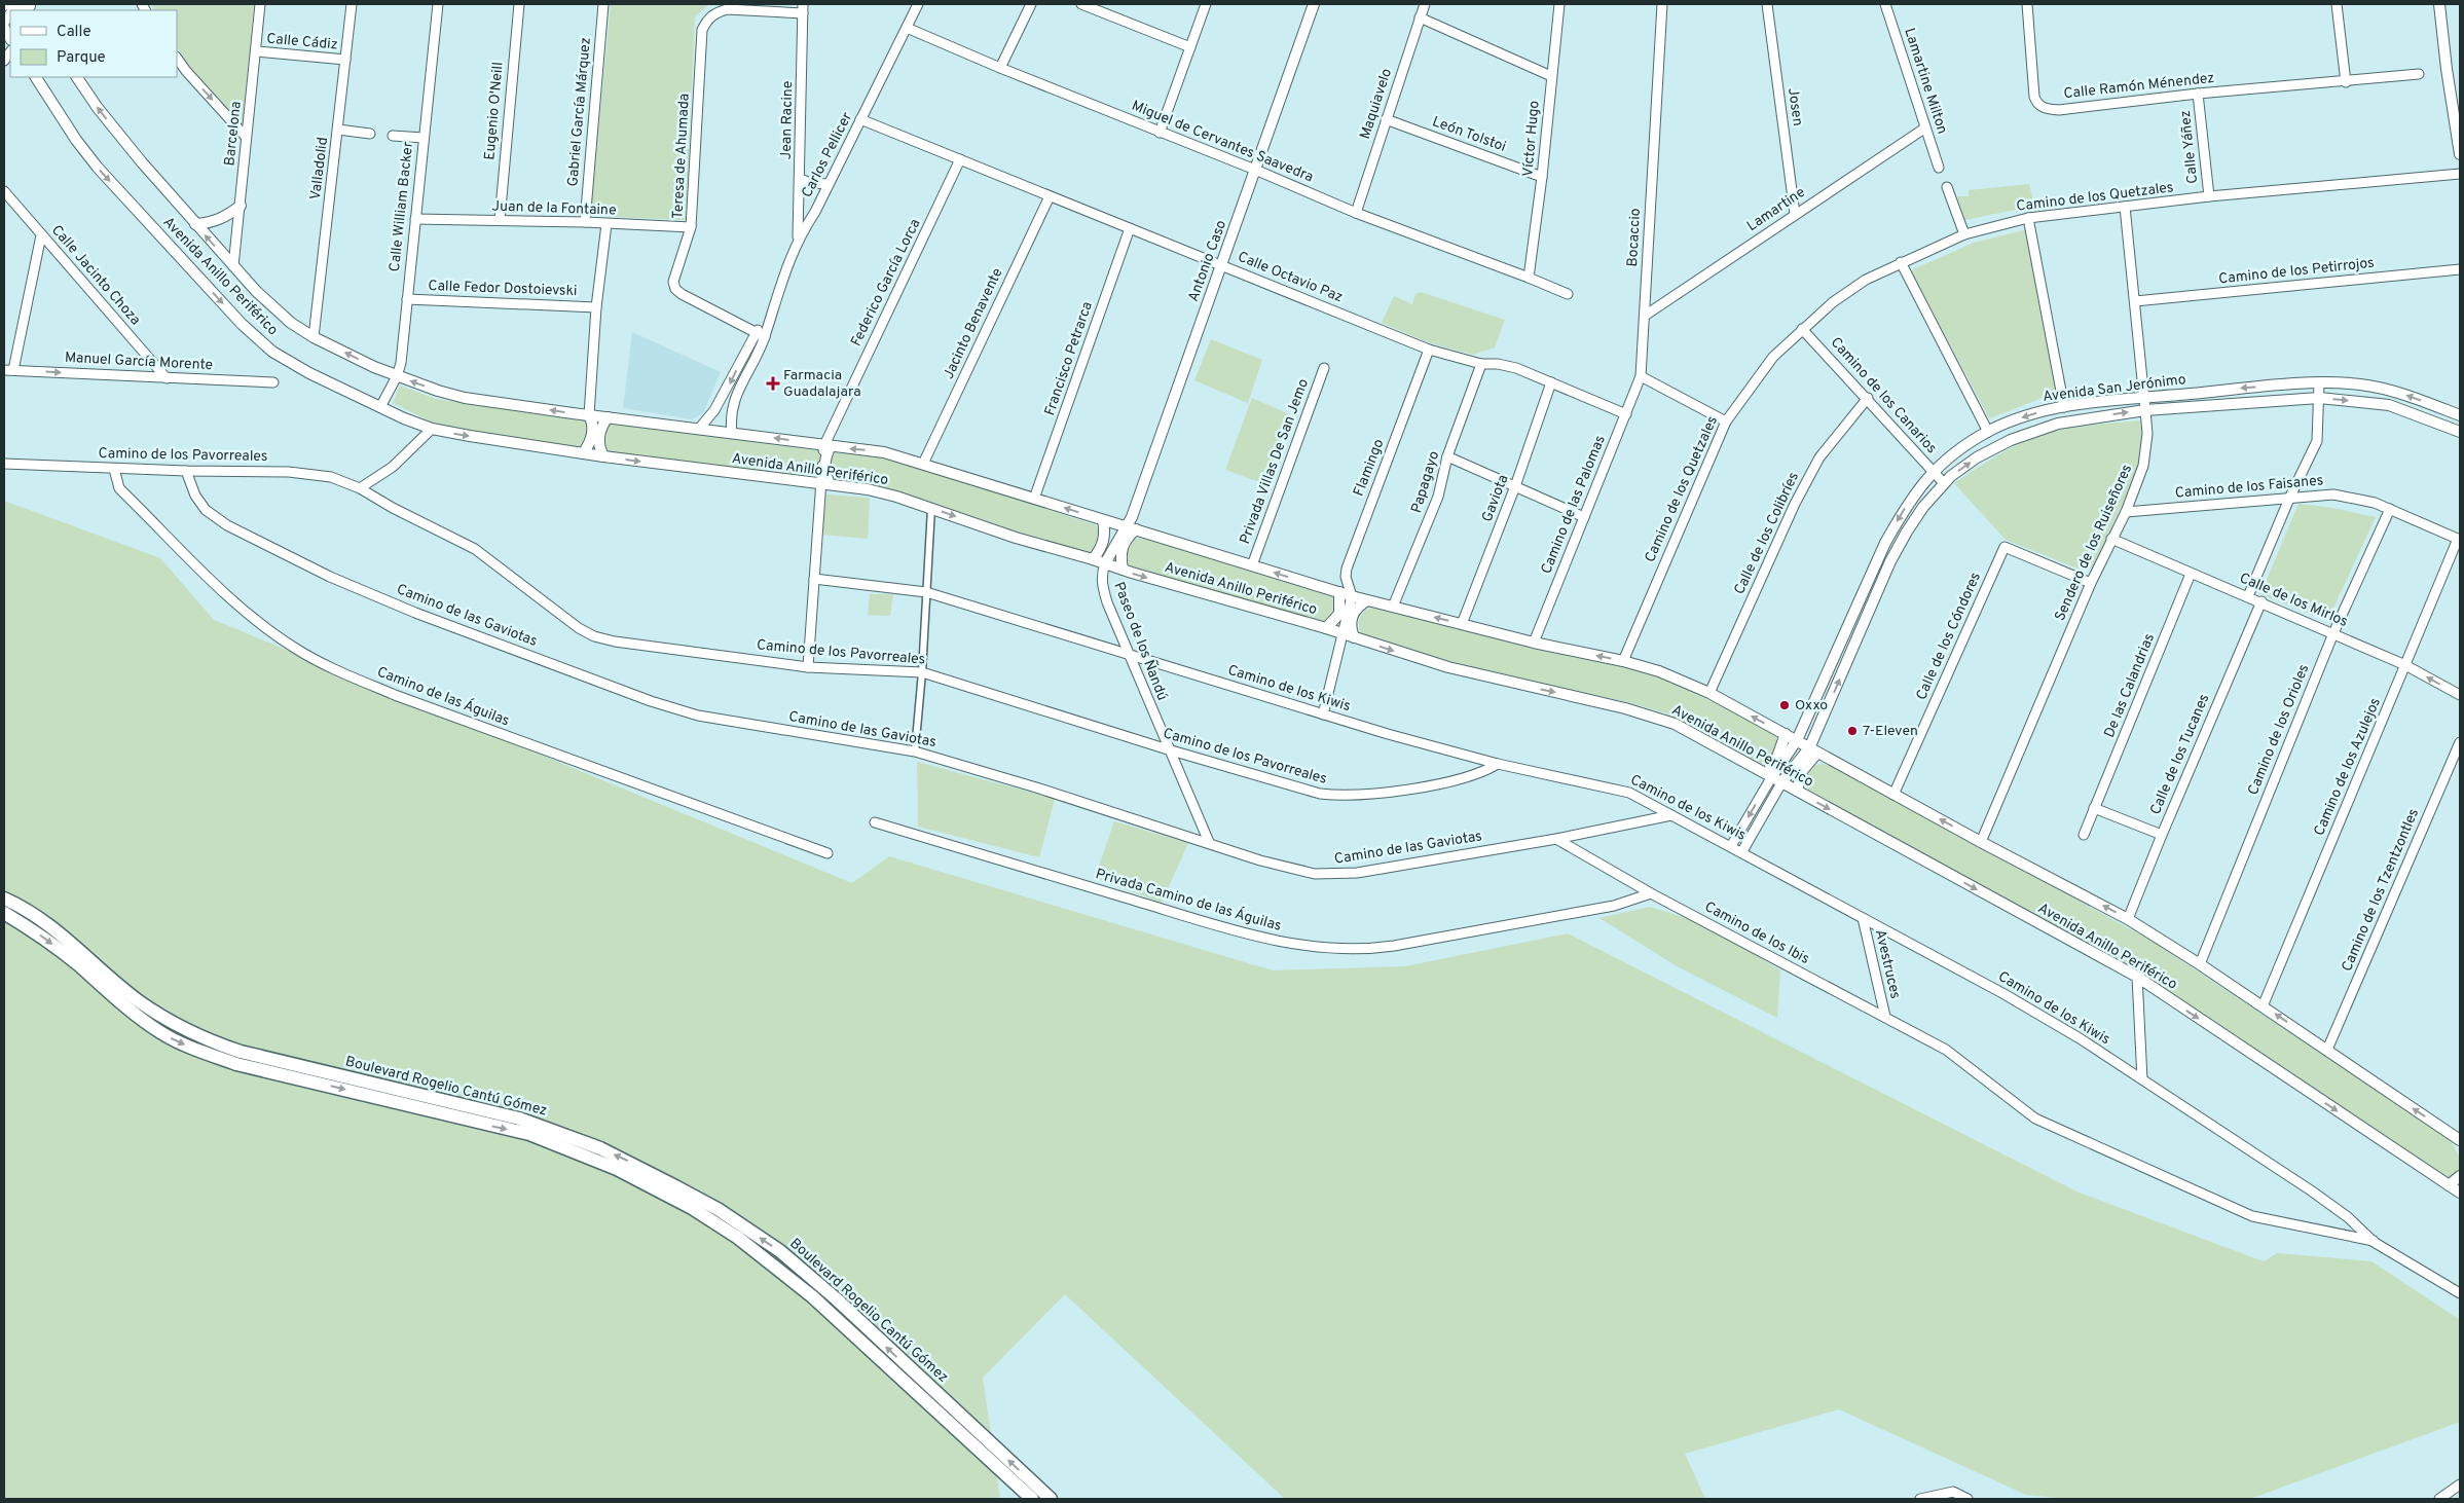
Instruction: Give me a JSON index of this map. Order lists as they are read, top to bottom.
{
  "streets": {
    "main road": ["Boulevard Rogelio Cantú Gómez"],
    "street": [
      "Calle Cádiz",
      "Lamartine Milton",
      "Calle Ramón Ménendez",
      "Maquiavelo",
      "Josen",
      "Eugenio O'Neill",
      "Gabriel García Márquez",
      "Jean Racine",
      "Barcelona",
      "León Tolstoi",
      "Víctor Hugo",
      "Miguel de Cervantes Saavedra",
      "Calle Yáñez",
      "Carlos Pellicer",
      "Teresa de Ahumada",
      "Valladolid",
      "Camino de los Quetzales",
      "Calle William Backer",
      "Juan de la Fontaine",
      "Lamartine",
      "Bocaccio",
      "Antonio Caso",
      "Camino de los Petirrojos",
      "Calle Jacinto Choza",
      "Avenida Anillo Periférico",
      "Calle Octavio Paz",
      "Federico García Lorca",
      "Calle Fedor Dostoievski",
      "Jacinto Benavente",
      "Francisco Petrarca",
      "Manuel García Morente",
      "Avenida San Jerónimo",
      "Camino de los Canarios",
      "Camino de los Pavorreales",
      "Privada Villas De San Jemo",
      "Flamingo",
      "Papagayo",
      "Camino de los Faisanes",
      "Gaviota",
      "Camino de las Palomas",
      "Calle de los Colibríes",
      "Sendero de los Ruiseñores",
      "Calle de los Mirlos",
      "Camino de las Gaviotas",
      "Calle de los Cóndores",
      "Paseo de los Ñandú",
      "De las Calandrias",
      "Camino de los Kiwis",
      "Camino de las Águilas",
      "Camino de los Orioles",
      "Calle de los Tucanes",
      "Camino de los Azulejos",
      "Camino de los Tzentzontles",
      "Privada Camino de las Águilas",
      "Camino de los Ibis",
      "Avestruces"
    ]
  },
  "crossings": [
    ["Calle Cádiz", "Barcelona"],
    ["Calle Cádiz", "Valladolid"],
    ["Lamartine Milton", "Lamartine"],
    ["Calle Ramón Ménendez", "Calle Yáñez"],
    ["Maquiavelo", "León Tolstoi"],
    ["Maquiavelo", "Miguel de Cervantes Saavedra"],
    ["Josen", "Lamartine"],
    ["Eugenio O'Neill", "Juan de la Fontaine"],
    ["Gabriel García Márquez", "Juan de la Fontaine"],
    ["Jean Racine", "Carlos Pellicer"],
    ["Jean Racine", "Teresa de Ahumada"],
    ["Barcelona", "Avenida Anillo Periférico"],
    ["León Tolstoi", "Víctor Hugo"],
    ["Víctor Hugo", "Miguel de Cervantes Saavedra"],
    ["Miguel de Cervantes Saavedra", "Carlos Pellicer"],
    ["Miguel de Cervantes Saavedra", "Antonio Caso"],
    ["Calle Yáñez", "Camino de los Quetzales"],
    ["Carlos Pellicer", "Teresa de Ahumada"],
    ["Carlos Pellicer", "Avenida Anillo Periférico"],
    ["Carlos Pellicer", "Calle Octavio Paz"],
    ["Teresa de Ahumada", "Juan de la Fontaine"],
    ["Valladolid", "Avenida Anillo Periférico"],
    ["Camino de los Quetzales", "Avenida Anillo Periférico"],
    ["Camino de los Quetzales", "Camino de los Canarios"],
    ["Camino de los Quetzales", "Sendero de los Ruiseñores"],
    ["Calle William Backer", "Juan de la Fontaine"],
    ["Calle William Backer", "Avenida Anillo Periférico"],
    ["Calle William Backer", "Calle Fedor Dostoievski"],
    ["Lamartine", "Bocaccio"],
    ["Bocaccio", "Camino de las Palomas"],
    ["Antonio Caso", "Avenida Anillo Periférico"],
    ["Antonio Caso", "Calle Octavio Paz"],
    ["Antonio Caso", "Paseo de los Ñandú"],
    ["Camino de los Petirrojos", "Sendero de los Ruiseñores"],
    ["Calle Jacinto Choza", "Manuel García Morente"],
    ["Avenida Anillo Periférico", "Federico García Lorca"],
    ["Avenida Anillo Periférico", "Jacinto Benavente"],
    ["Avenida Anillo Periférico", "Francisco Petrarca"],
    ["Avenida Anillo Periférico", "Avenida San Jerónimo"],
    ["Avenida Anillo Periférico", "Privada Villas De San Jemo"],
    ["Avenida Anillo Periférico", "Flamingo"],
    ["Avenida Anillo Periférico", "Papagayo"],
    ["Avenida Anillo Periférico", "Gaviota"],
    ["Avenida Anillo Periférico", "Camino de las Palomas"],
    ["Avenida Anillo Periférico", "Calle de los Colibríes"],
    ["Avenida Anillo Periférico", "Sendero de los Ruiseñores"],
    ["Avenida Anillo Periférico", "Calle de los Cóndores"],
    ["Avenida Anillo Periférico", "Paseo de los Ñandú"],
    ["Avenida Anillo Periférico", "Camino de los Orioles"],
    ["Avenida Anillo Periférico", "Calle de los Tucanes"],
    ["Avenida Anillo Periférico", "Camino de los Azulejos"],
    ["Avenida Anillo Periférico", "Camino de los Tzentzontles"],
    ["Calle Octavio Paz", "Federico García Lorca"],
    ["Calle Octavio Paz", "Jacinto Benavente"],
    ["Calle Octavio Paz", "Francisco Petrarca"],
    ["Calle Octavio Paz", "Flamingo"],
    ["Calle Octavio Paz", "Papagayo"],
    ["Calle Octavio Paz", "Gaviota"],
    ["Calle Octavio Paz", "Camino de las Palomas"],
    ["Avenida San Jerónimo", "Camino de los Canarios"],
    ["Avenida San Jerónimo", "Sendero de los Ruiseñores"],
    ["Avenida San Jerónimo", "Camino de los Kiwis"],
    ["Camino de los Canarios", "Calle de los Colibríes"],
    ["Camino de los Pavorreales", "Camino de las Gaviotas"],
    ["Camino de los Pavorreales", "Paseo de los Ñandú"],
    ["Camino de los Pavorreales", "Camino de los Kiwis"],
    ["Camino de los Pavorreales", "Camino de las Águilas"],
    ["Camino de los Faisanes", "Sendero de los Ruiseñores"],
    ["Camino de los Faisanes", "Camino de los Orioles"],
    ["Camino de los Faisanes", "Camino de los Azulejos"],
    ["Sendero de los Ruiseñores", "Calle de los Mirlos"],
    ["Sendero de los Ruiseñores", "Calle de los Cóndores"],
    ["Calle de los Mirlos", "De las Calandrias"],
    ["Calle de los Mirlos", "Camino de los Orioles"],
    ["Calle de los Mirlos", "Calle de los Tucanes"],
    ["Calle de los Mirlos", "Camino de los Azulejos"],
    ["Camino de las Gaviotas", "Paseo de los Ñandú"],
    ["Camino de las Gaviotas", "Camino de los Kiwis"],
    ["Camino de las Gaviotas", "Camino de los Ibis"],
    ["Paseo de los Ñandú", "Camino de los Kiwis"],
    ["Camino de los Kiwis", "Camino de los Ibis"],
    ["Camino de los Kiwis", "Avestruces"],
    ["Privada Camino de las Águilas", "Camino de los Ibis"],
    ["Camino de los Ibis", "Avestruces"]
  ],
  "one_way": ["Manuel García Morente"],
  "places": {
    "health": ["Farmacia Guadalajara"],
    "other": ["Oxxo", "7-Eleven"]
  },
  "legend": ["Calle", "Parque"]
}
